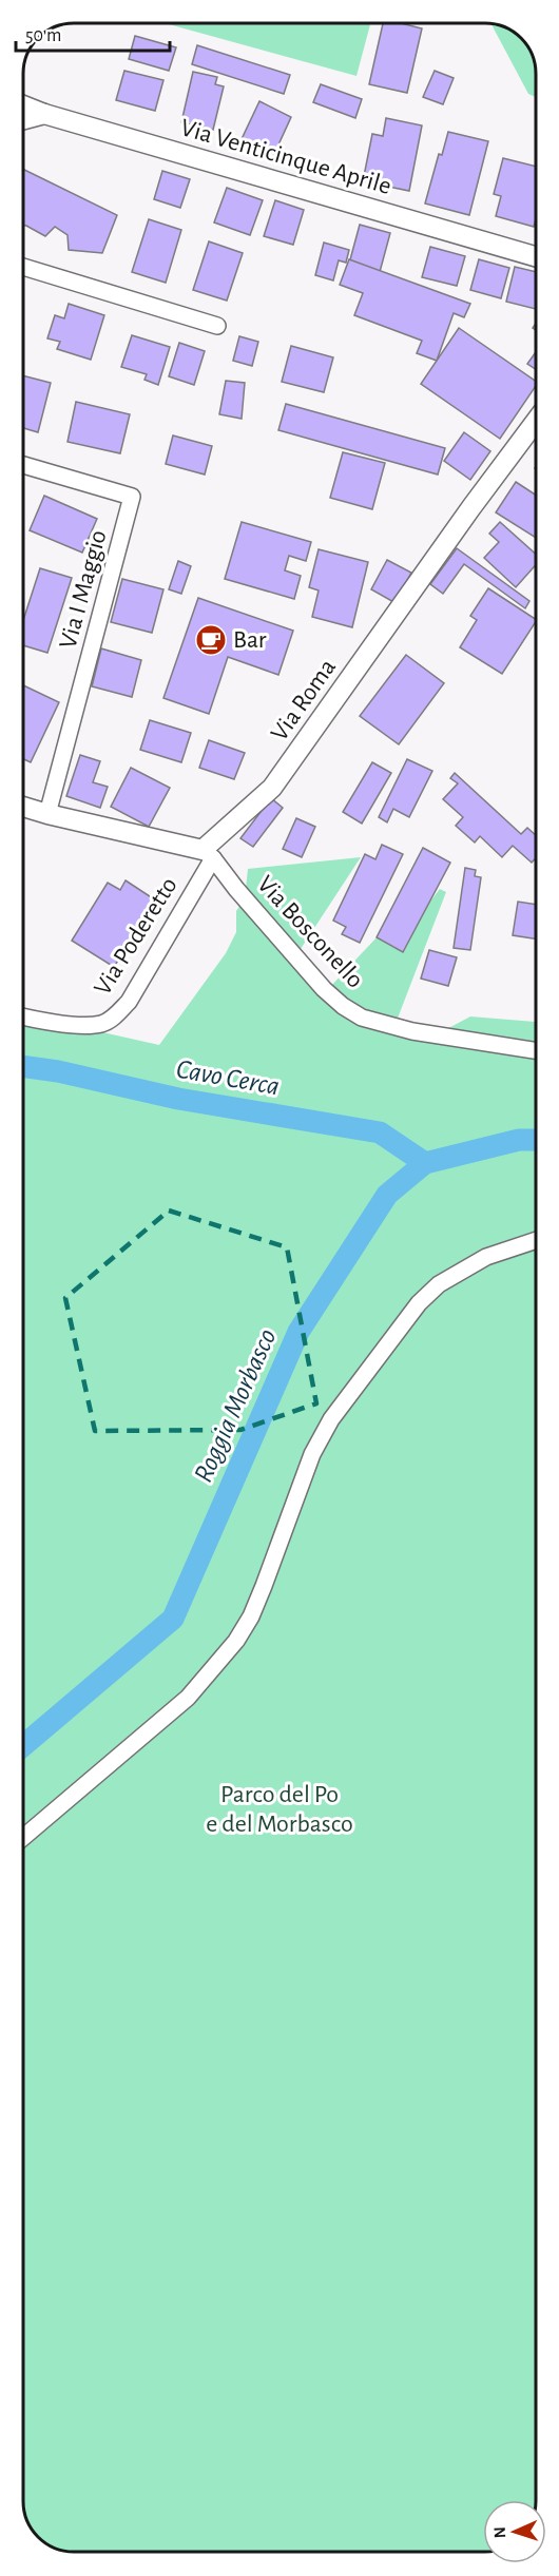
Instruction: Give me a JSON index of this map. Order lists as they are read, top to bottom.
{
  "streets": {
    "street": [
      "Via Venticinque Aprile",
      "Via I Maggio",
      "Via Roma",
      "Via Bosconello",
      "Via Poderetto"
    ]
  },
  "crossings": [
    ["Via Roma", "Via Bosconello"],
    ["Via Roma", "Via Poderetto"],
    ["Via Bosconello", "Via Poderetto"]
  ],
  "water": ["Cavo Cerca", "Roggia Morbasco"],
  "parks": ["Parco del Po e del Morbasco"],
  "places": {
    "cafe": ["Bar"]
  },
  "scale_bar": "50 m",
  "north": "left"
}
